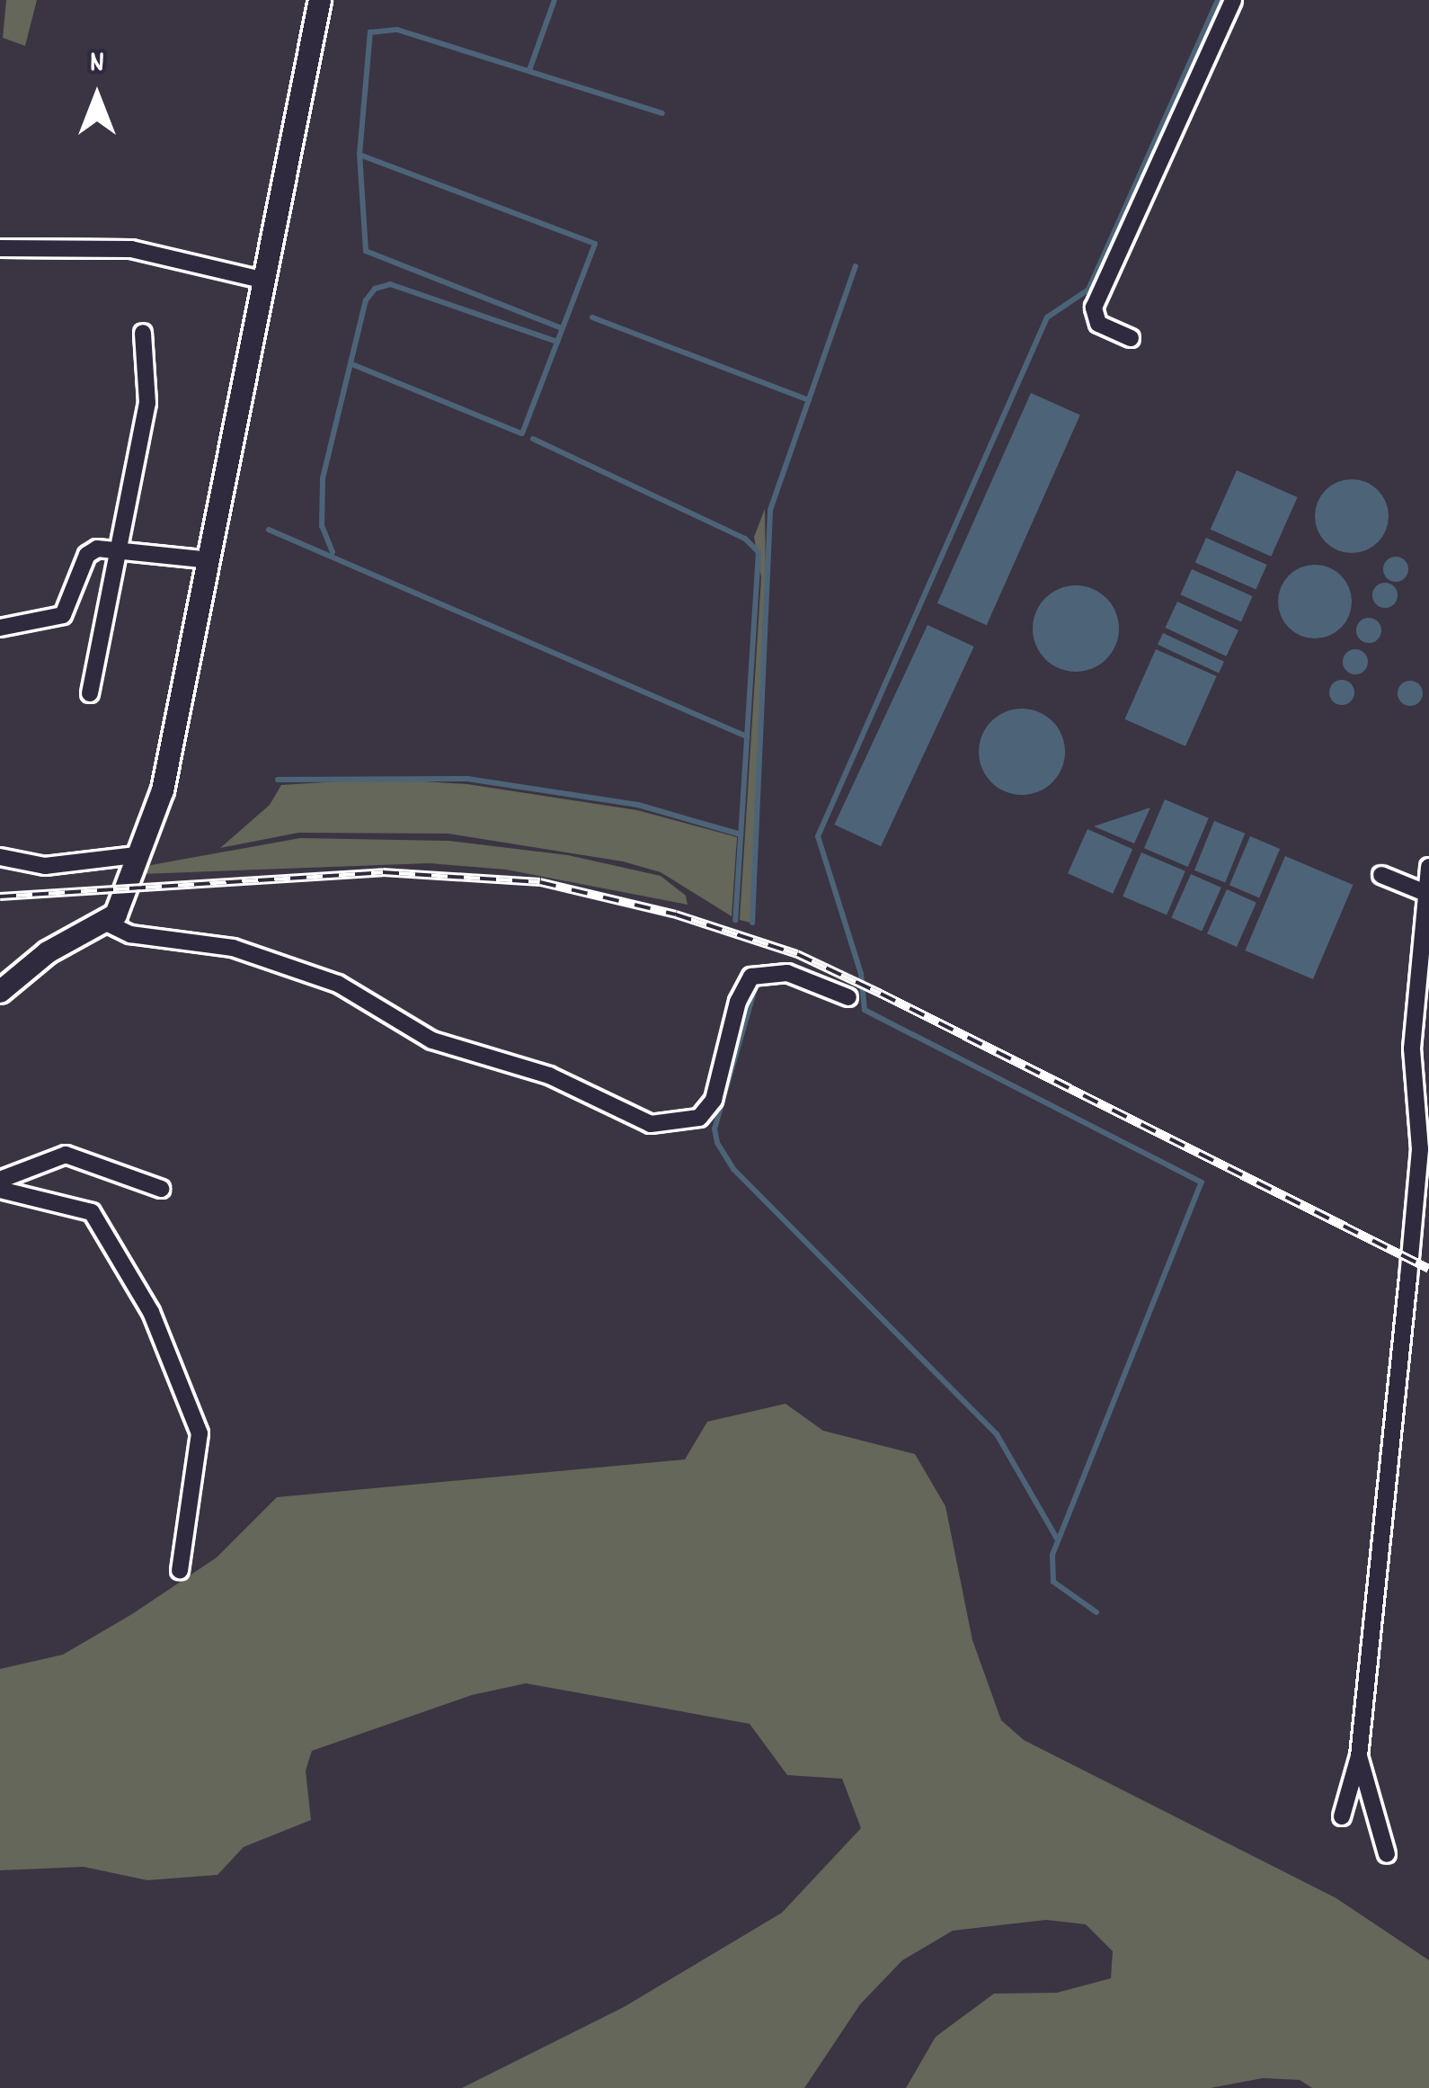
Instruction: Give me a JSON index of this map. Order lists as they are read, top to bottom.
{
  "north": "top"
}
